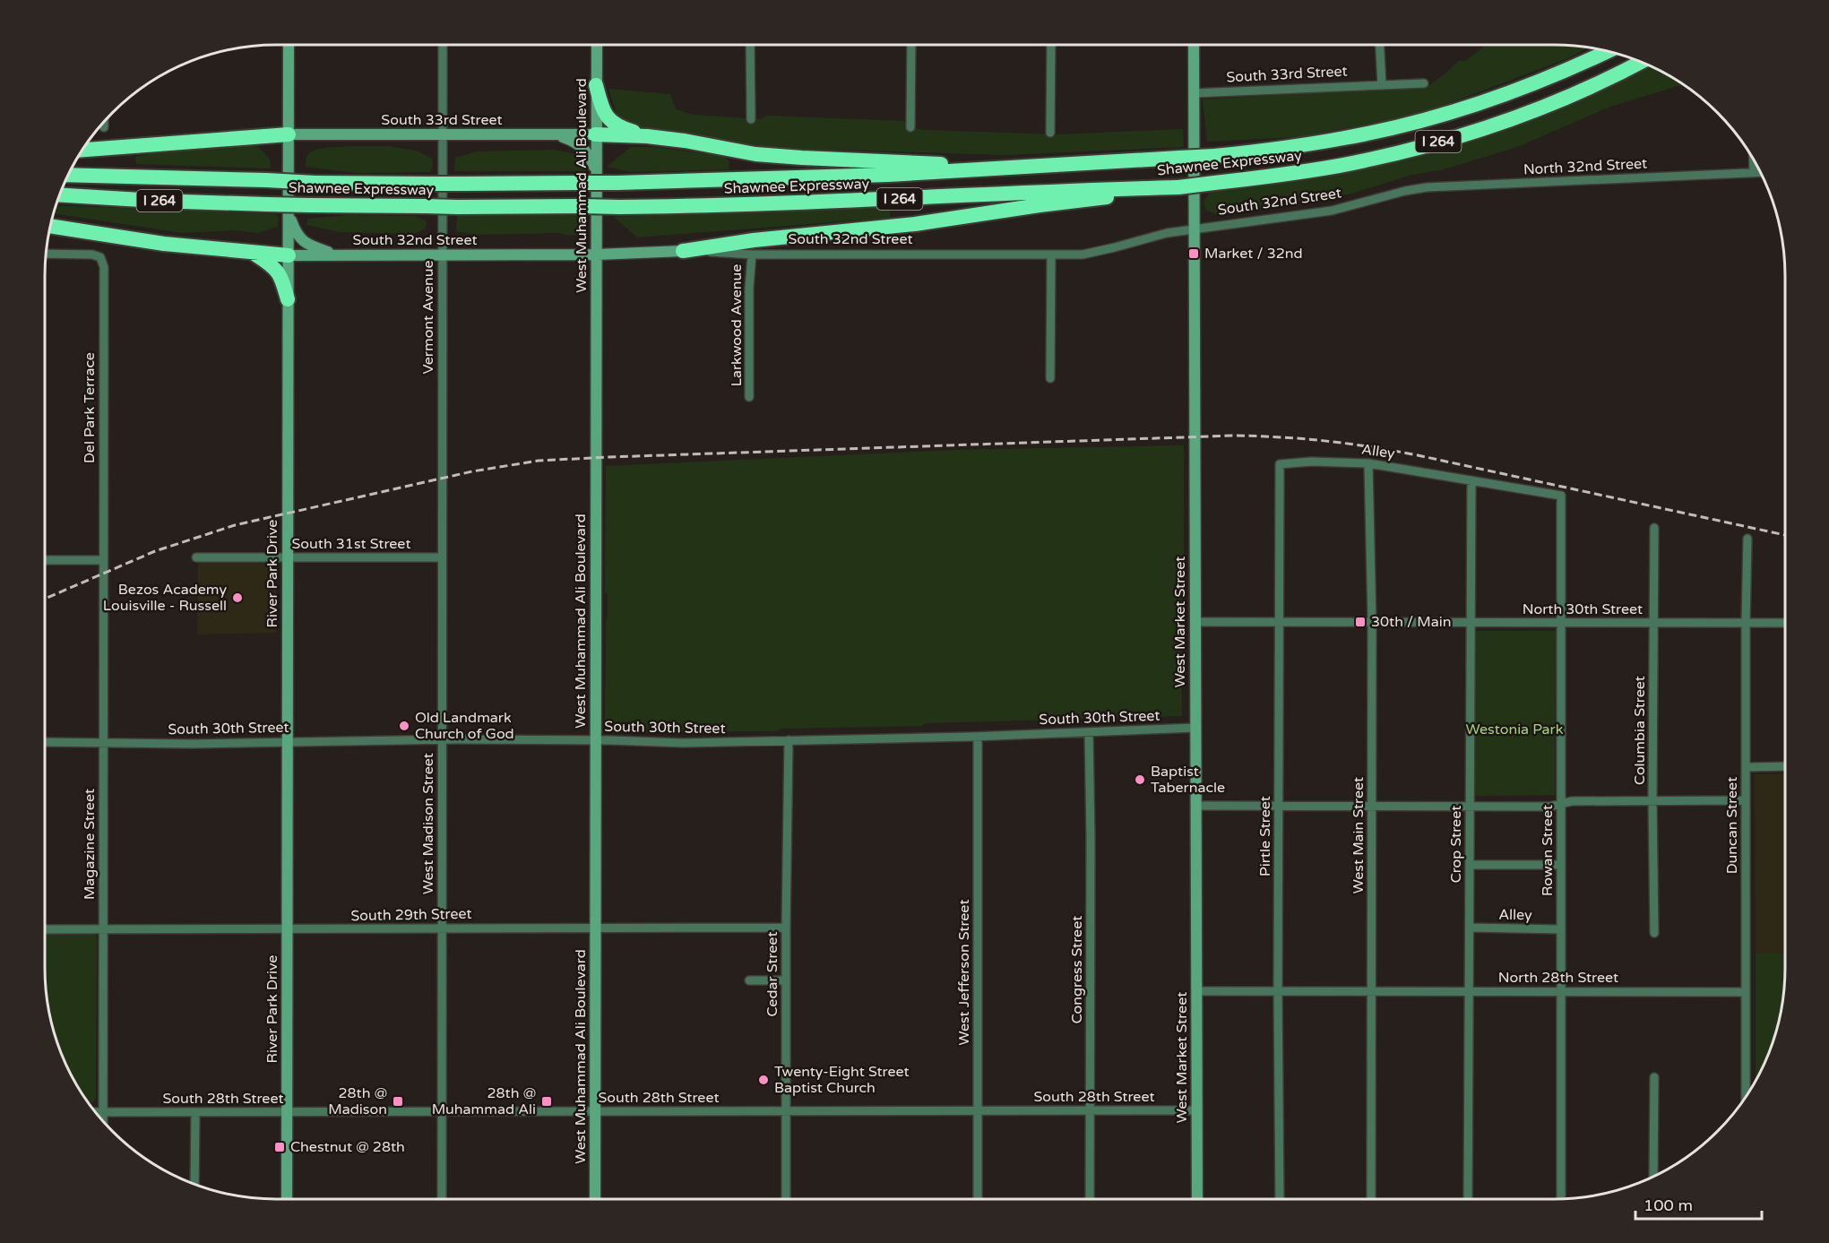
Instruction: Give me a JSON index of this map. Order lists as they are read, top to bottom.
{
  "streets": {
    "highway": ["I 264", "Shawnee Expressway"],
    "main road": [
      "South 33rd Street",
      "West Muhammad Ali Boulevard",
      "South 32nd Street",
      "River Park Drive",
      "West Market Street"
    ],
    "street": [
      "North 32nd Street",
      "Vermont Avenue",
      "Larkwood Avenue",
      "Del Park Terrace",
      "Alley",
      "South 31st Street",
      "North 30th Street",
      "South 30th Street",
      "Columbia Street",
      "West Madison Street",
      "Duncan Street",
      "West Main Street",
      "Pirtle Street",
      "Magazine Street",
      "Crop Street",
      "Rowan Street",
      "South 29th Street",
      "Congress Street",
      "West Jefferson Street",
      "Cedar Street",
      "North 28th Street",
      "South 28th Street"
    ]
  },
  "crossings": [
    ["South 33rd Street", "West Muhammad Ali Boulevard"],
    ["South 33rd Street", "Vermont Avenue"],
    ["South 33rd Street", "River Park Drive"],
    ["South 33rd Street", "West Market Street"],
    ["North 32nd Street", "South 32nd Street"],
    ["West Muhammad Ali Boulevard", "South 32nd Street"],
    ["West Muhammad Ali Boulevard", "South 30th Street"],
    ["West Muhammad Ali Boulevard", "South 29th Street"],
    ["West Muhammad Ali Boulevard", "South 28th Street"],
    ["South 32nd Street", "Vermont Avenue"],
    ["South 32nd Street", "Larkwood Avenue"],
    ["South 32nd Street", "River Park Drive"],
    ["South 32nd Street", "West Market Street"],
    ["Vermont Avenue", "West Madison Street"],
    ["Del Park Terrace", "Magazine Street"],
    ["Alley", "West Main Street"],
    ["Alley", "Pirtle Street"],
    ["Alley", "Crop Street"],
    ["Alley", "Rowan Street"],
    ["South 31st Street", "River Park Drive"],
    ["South 31st Street", "West Madison Street"],
    ["River Park Drive", "South 30th Street"],
    ["River Park Drive", "South 29th Street"],
    ["River Park Drive", "South 28th Street"],
    ["North 30th Street", "Columbia Street"],
    ["North 30th Street", "Duncan Street"],
    ["North 30th Street", "West Main Street"],
    ["North 30th Street", "Crop Street"],
    ["North 30th Street", "Rowan Street"],
    ["West Market Street", "South 30th Street"],
    ["West Market Street", "South 28th Street"],
    ["South 30th Street", "West Madison Street"],
    ["South 30th Street", "Magazine Street"],
    ["South 30th Street", "Congress Street"],
    ["South 30th Street", "West Jefferson Street"],
    ["South 30th Street", "Cedar Street"],
    ["West Madison Street", "South 29th Street"],
    ["West Madison Street", "South 28th Street"],
    ["Duncan Street", "North 28th Street"],
    ["West Main Street", "North 28th Street"],
    ["Magazine Street", "South 29th Street"],
    ["Magazine Street", "South 28th Street"],
    ["Crop Street", "North 28th Street"],
    ["Rowan Street", "North 28th Street"],
    ["South 29th Street", "Cedar Street"],
    ["Congress Street", "South 28th Street"],
    ["West Jefferson Street", "South 28th Street"],
    ["Cedar Street", "South 28th Street"]
  ],
  "parks": ["Westonia Park"],
  "places": {
    "transit": [
      "Market / 32nd",
      "30th / Main",
      "28th @ Madison",
      "28th @ Muhammad Ali",
      "Chestnut @ 28th"
    ],
    "other": [
      "Bezos Academy Louisville - Russell",
      "Old Landmark Church of God",
      "Baptist Tabernacle",
      "Twenty-Eight Street Baptist Church"
    ]
  },
  "scale_bar": "100 m"
}
